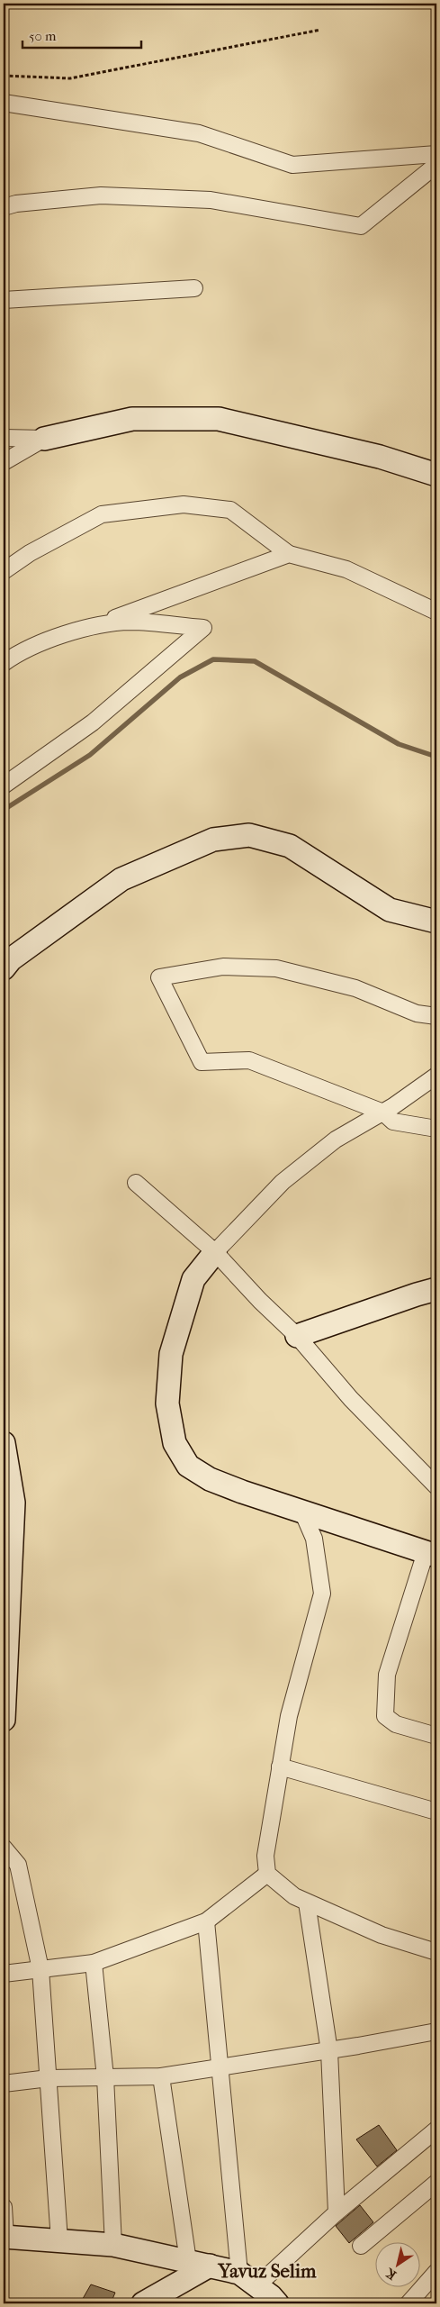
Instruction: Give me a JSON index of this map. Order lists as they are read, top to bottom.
{
  "districts": ["Yavuz Selim"],
  "scale_bar": "50 m",
  "north": "bottom left"
}
